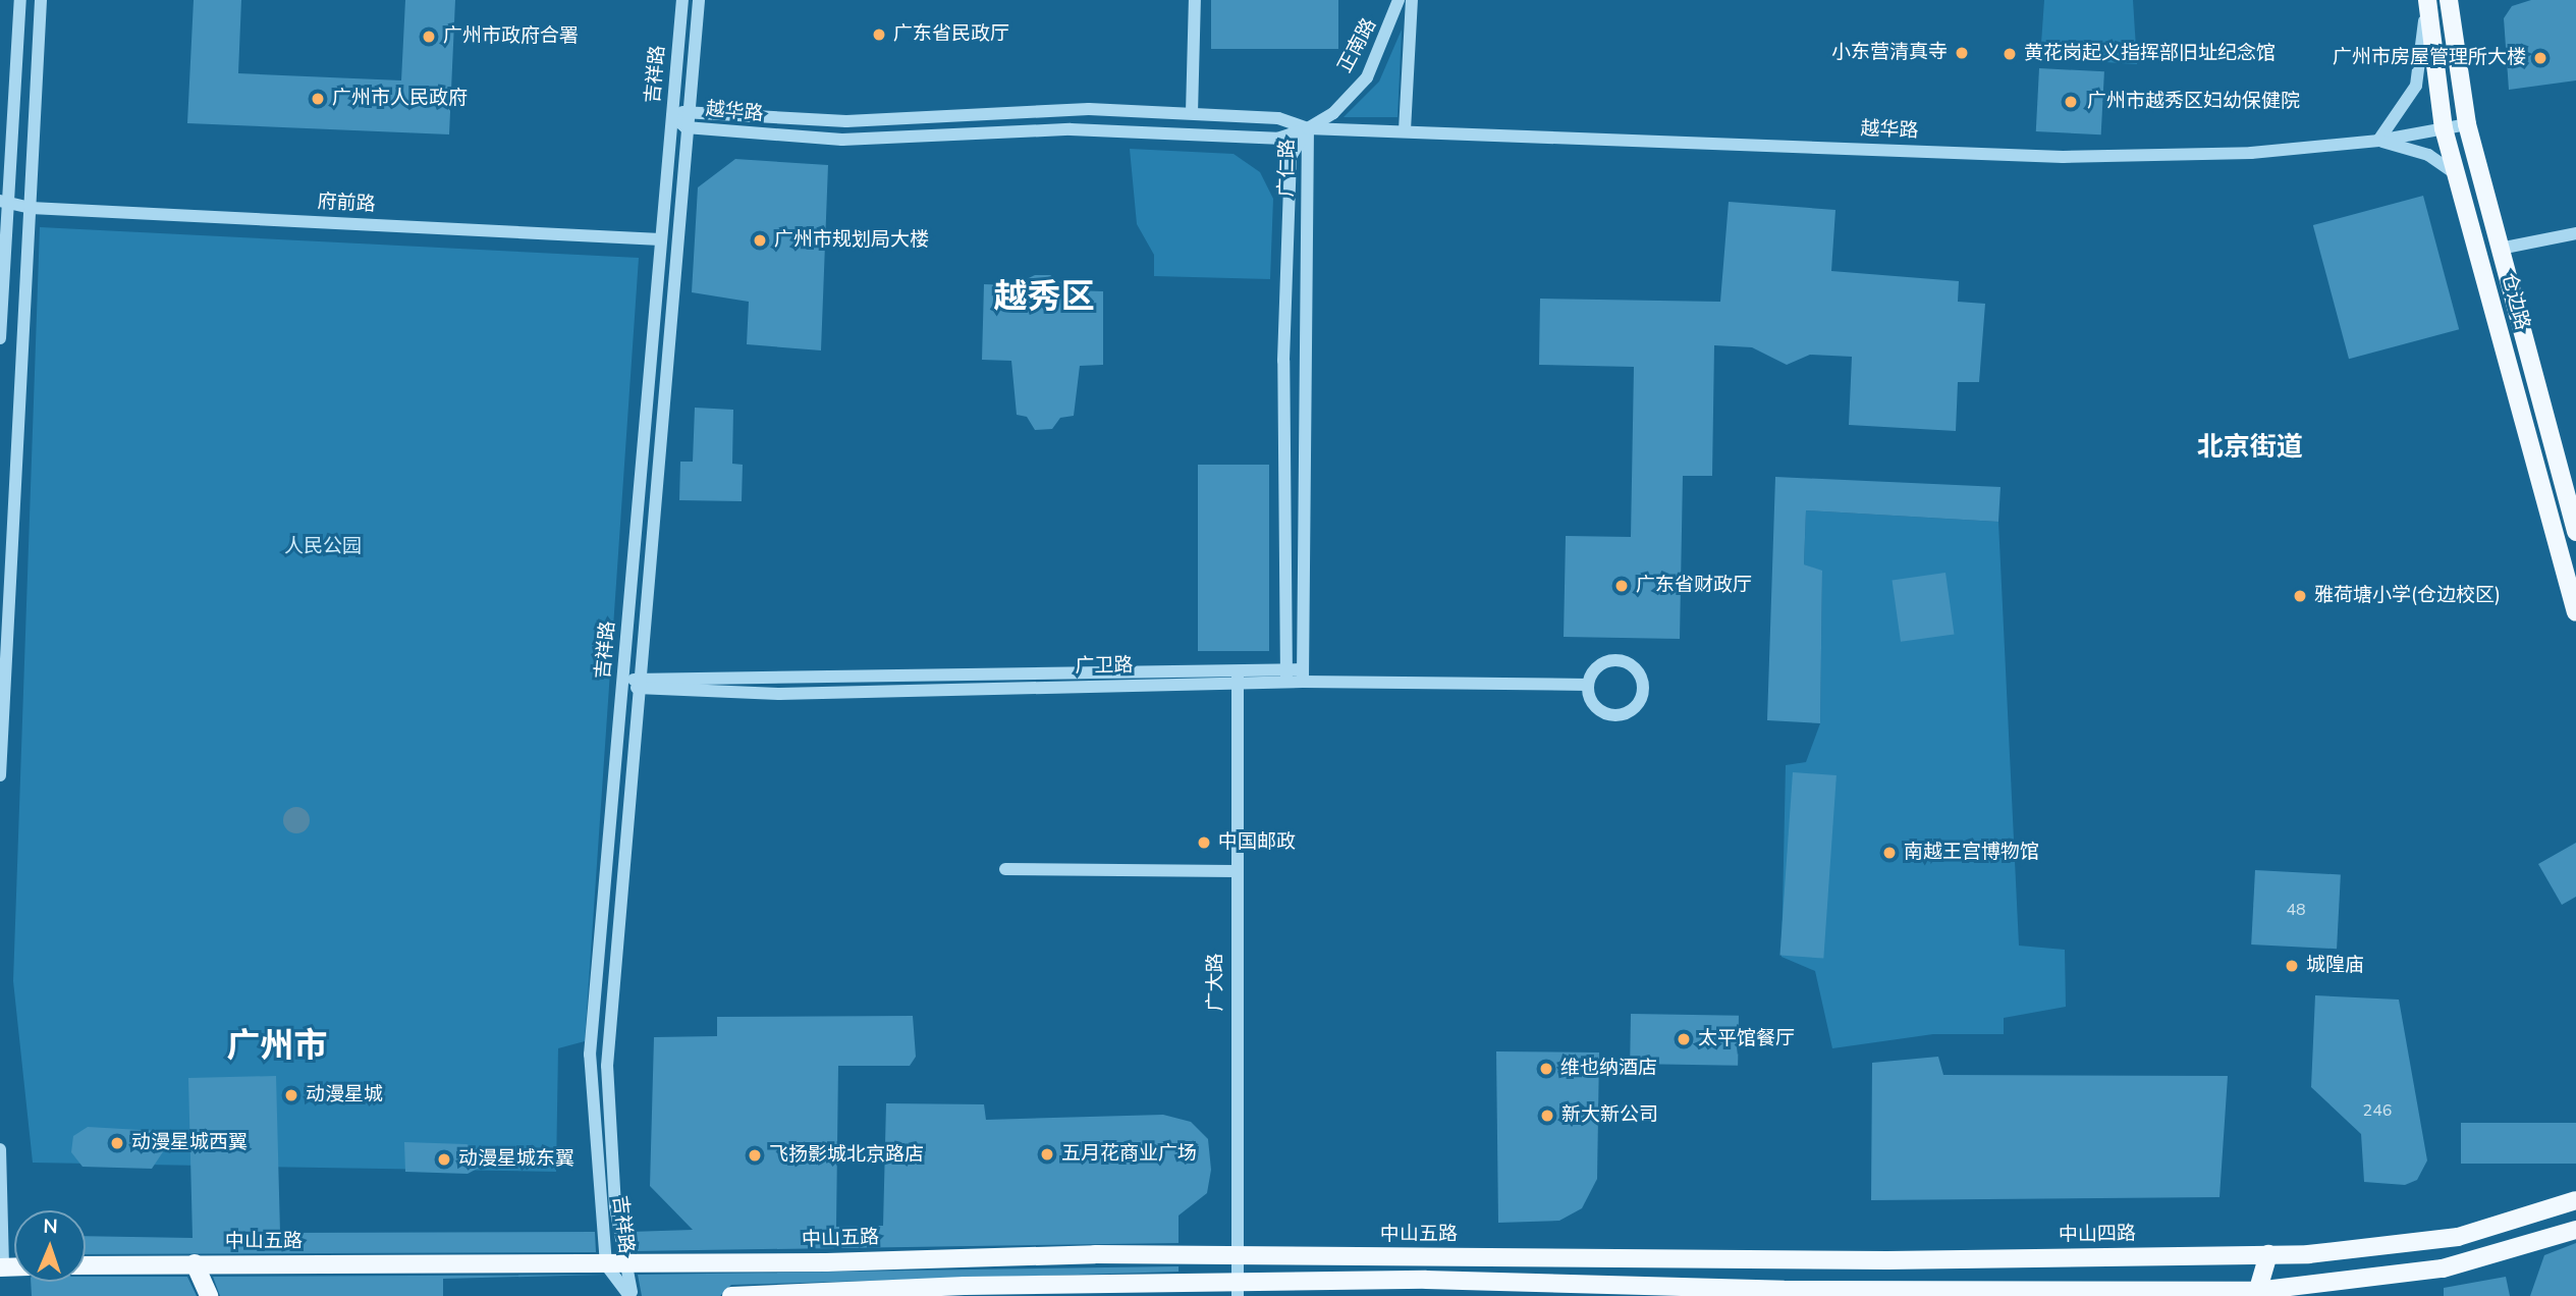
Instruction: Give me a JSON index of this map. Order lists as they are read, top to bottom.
{
  "streets": {
    "main road": ["仓边路", "中山五路", "中山四路"],
    "street": [
      "正南路",
      "吉祥路",
      "越华路",
      "广仁路",
      "府前路",
      "广卫路",
      "广大路"
    ]
  },
  "crossings": [
    ["正南路", "越华路"],
    ["正南路", "广仁路"],
    ["吉祥路", "越华路"],
    ["吉祥路", "府前路"],
    ["吉祥路", "广卫路"],
    ["吉祥路", "中山五路"],
    ["越华路", "广仁路"],
    ["越华路", "仓边路"],
    ["广仁路", "广卫路"],
    ["广卫路", "广大路"],
    ["广大路", "中山五路"],
    ["中山五路", "中山四路"]
  ],
  "districts": ["越秀区", "北京街道", "广州市"],
  "parks": ["人民公园"],
  "places": [
    "广东省民政厅",
    "广州市政府合署",
    "小东营清真寺",
    "黄花岗起义指挥部旧址纪念馆",
    "广州市房屋管理所大楼",
    "广州市人民政府",
    "广州市越秀区妇幼保健院",
    "广州市规划局大楼",
    "广东省财政厅",
    "雅荷塘小学(仓边校区)",
    "中国邮政",
    "南越王宫博物馆",
    "城隍庙",
    "太平馆餐厅",
    "维也纳酒店",
    "动漫星城",
    "新大新公司",
    "动漫星城西翼",
    "五月花商业广场",
    "飞扬影城北京路店",
    "动漫星城东翼"
  ],
  "house_numbers": ["48", "246"],
  "north": "top"
}
